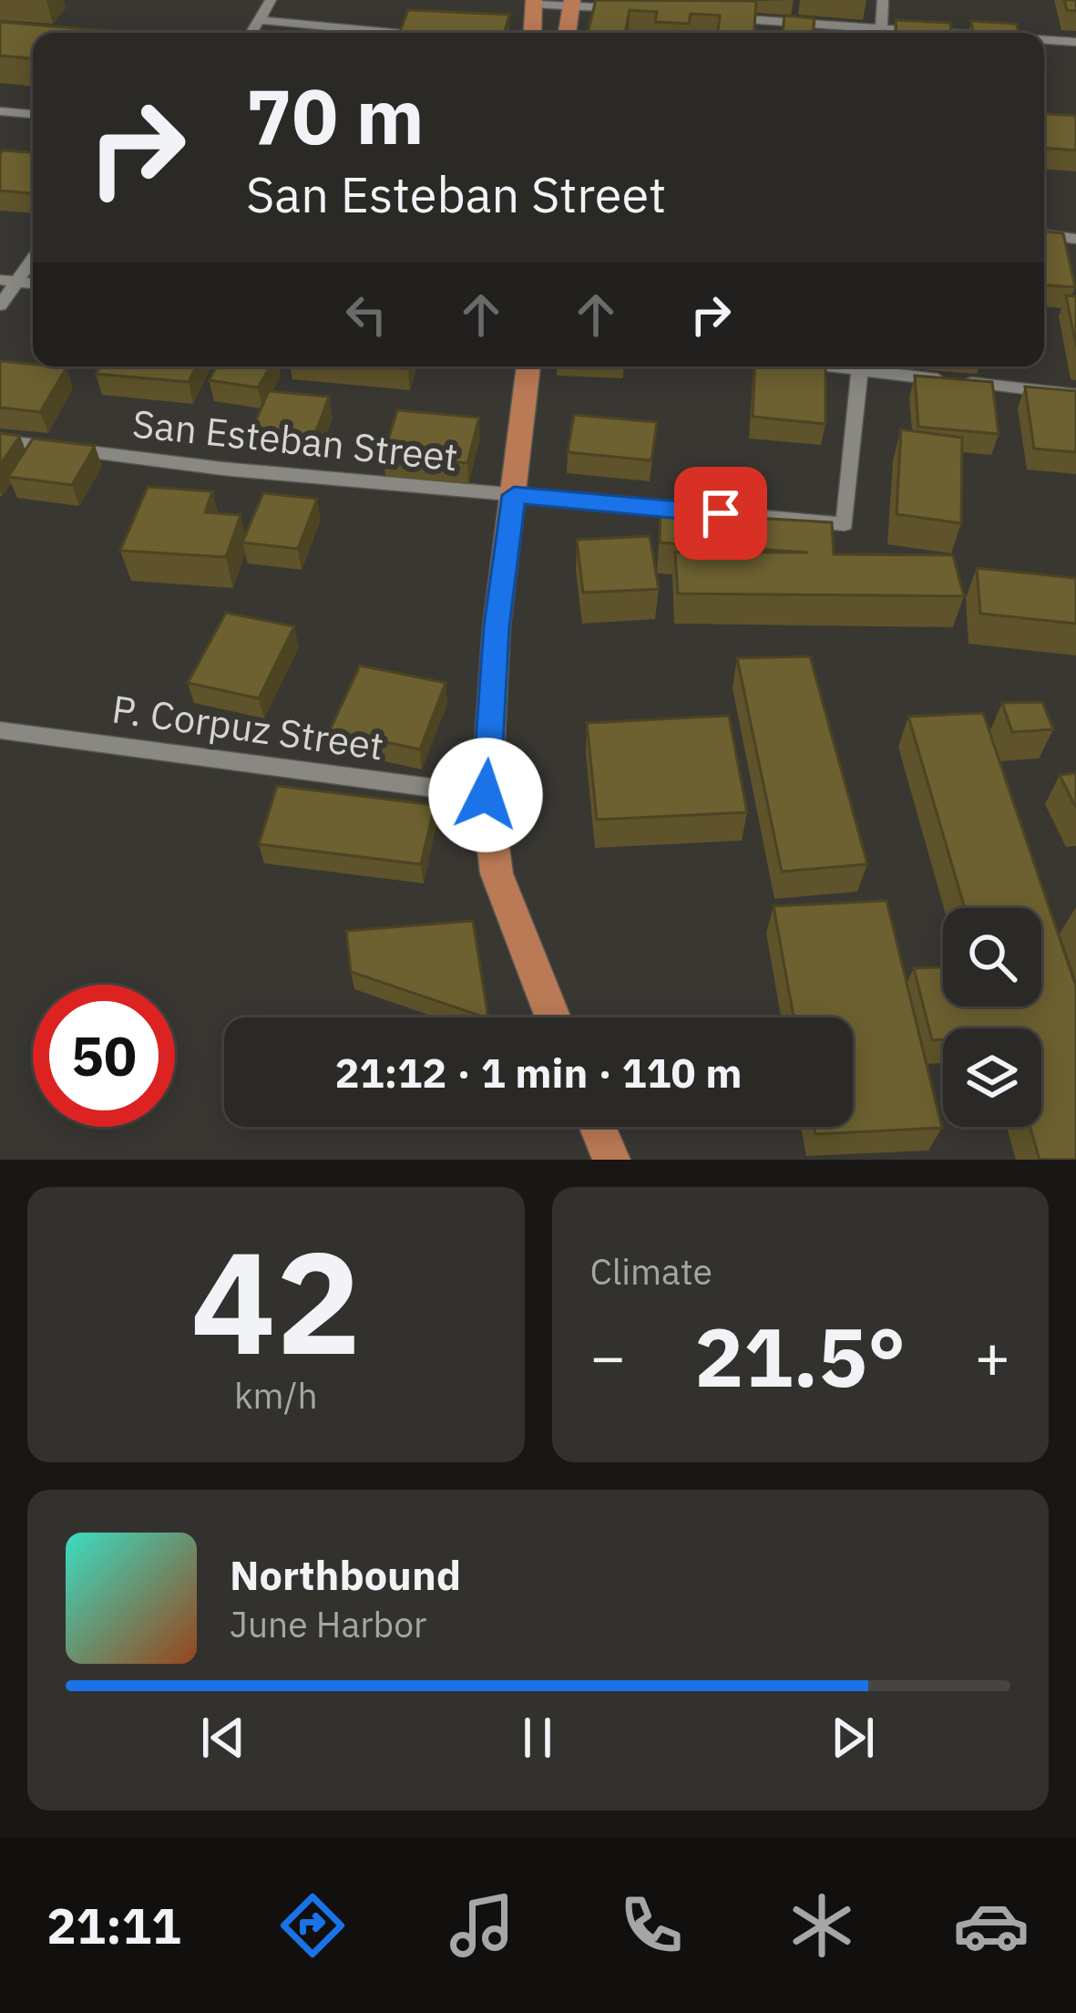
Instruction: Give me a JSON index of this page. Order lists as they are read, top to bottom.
{
  "streets": {
    "street": ["San Esteban Street", "P. Corpuz Street"]
  },
  "page": {
    "turn": ["70 m", "San Esteban Street"],
    "limit": "50",
    "trip": "21:12 · 1 min · 110 m",
    "tile": [
      ["42", "km/h"],
      "Climate"
    ],
    "heat": ["−", "21.5°", "+"],
    "song": ["Northbound", "June Harbor"],
    "tabs": "21:11"
  }
}
